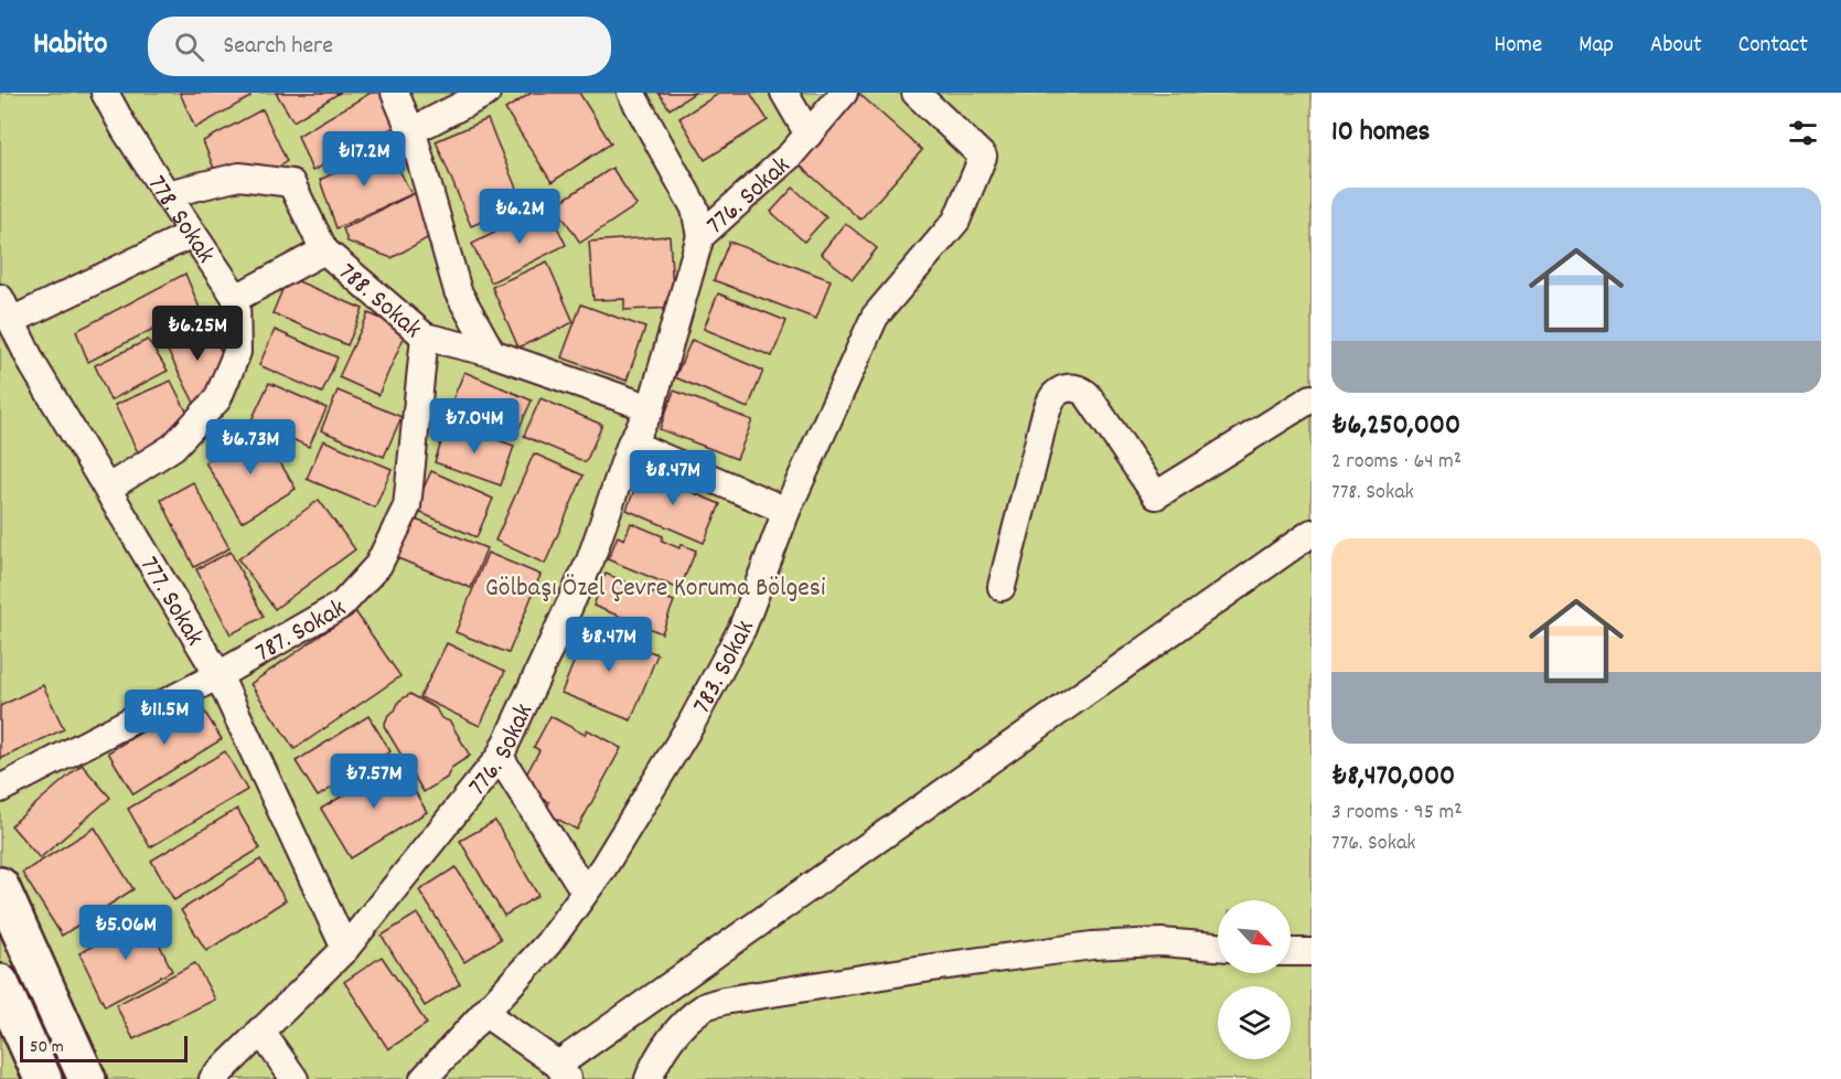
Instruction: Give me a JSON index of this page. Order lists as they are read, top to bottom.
{
  "streets": {
    "street": [
      "776. Sokak",
      "778. Sokak",
      "788. Sokak",
      "777. Sokak",
      "787. Sokak",
      "783. Sokak"
    ]
  },
  "crossings": [
    ["776. Sokak", "788. Sokak"],
    ["776. Sokak", "777. Sokak"],
    ["778. Sokak", "788. Sokak"],
    ["788. Sokak", "787. Sokak"],
    ["777. Sokak", "787. Sokak"]
  ],
  "parks": ["Gölbaşı Özel Çevre Koruma Bölgesi"],
  "scale_bar": "50 m",
  "north": "bottom right",
  "page": {
    "header": "Habito",
    "search": "Search here",
    "nav": [
      "Home",
      "Map",
      "About",
      "Contact"
    ],
    "heading": "10 homes",
    "price": [
      "₺17.2M",
      "₺6.2M",
      "₺6.25M",
      "₺7.04M",
      "₺6.73M",
      "₺8.47M",
      "₺8.47M",
      "₺11.5M",
      "₺7.57M",
      "₺5.06M"
    ],
    "list": [
      {
        "name": "₺6,250,000",
        "note": "2 rooms · 64 m² · 778. Sokak"
      },
      {
        "name": "₺8,470,000",
        "note": "3 rooms · 95 m² · 776. Sokak"
      }
    ],
    "scale": "50 m"
  }
}
